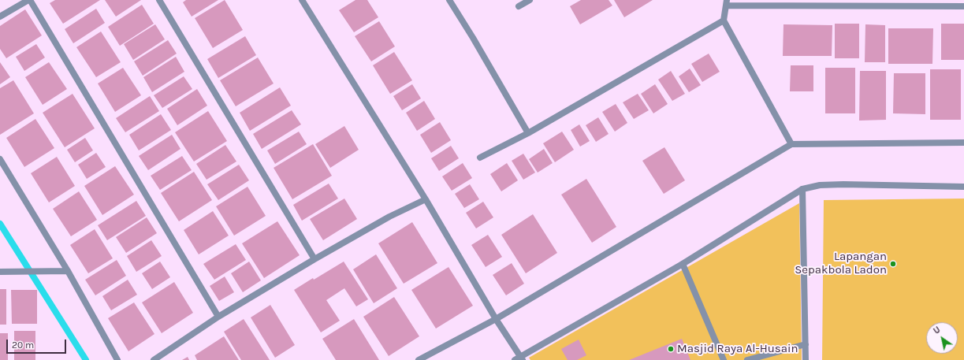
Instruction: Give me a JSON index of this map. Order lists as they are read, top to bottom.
{
  "places": ["Lapangan Sepakbola Ladon", "Masjid Raya Al-Husain"],
  "scale_bar": "20 m",
  "north": "top left"
}
